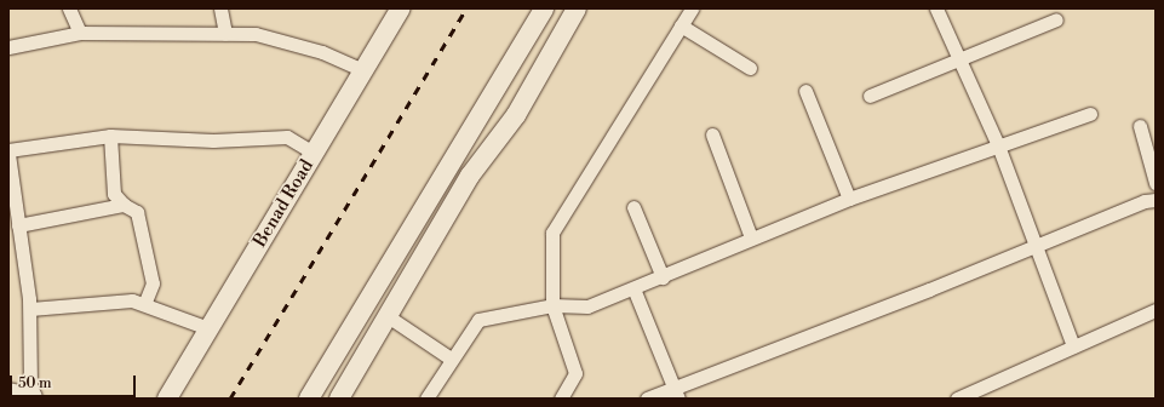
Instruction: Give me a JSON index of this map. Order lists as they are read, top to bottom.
{
  "streets": {
    "street": ["Benad Road"]
  },
  "scale_bar": "50 m"
}
